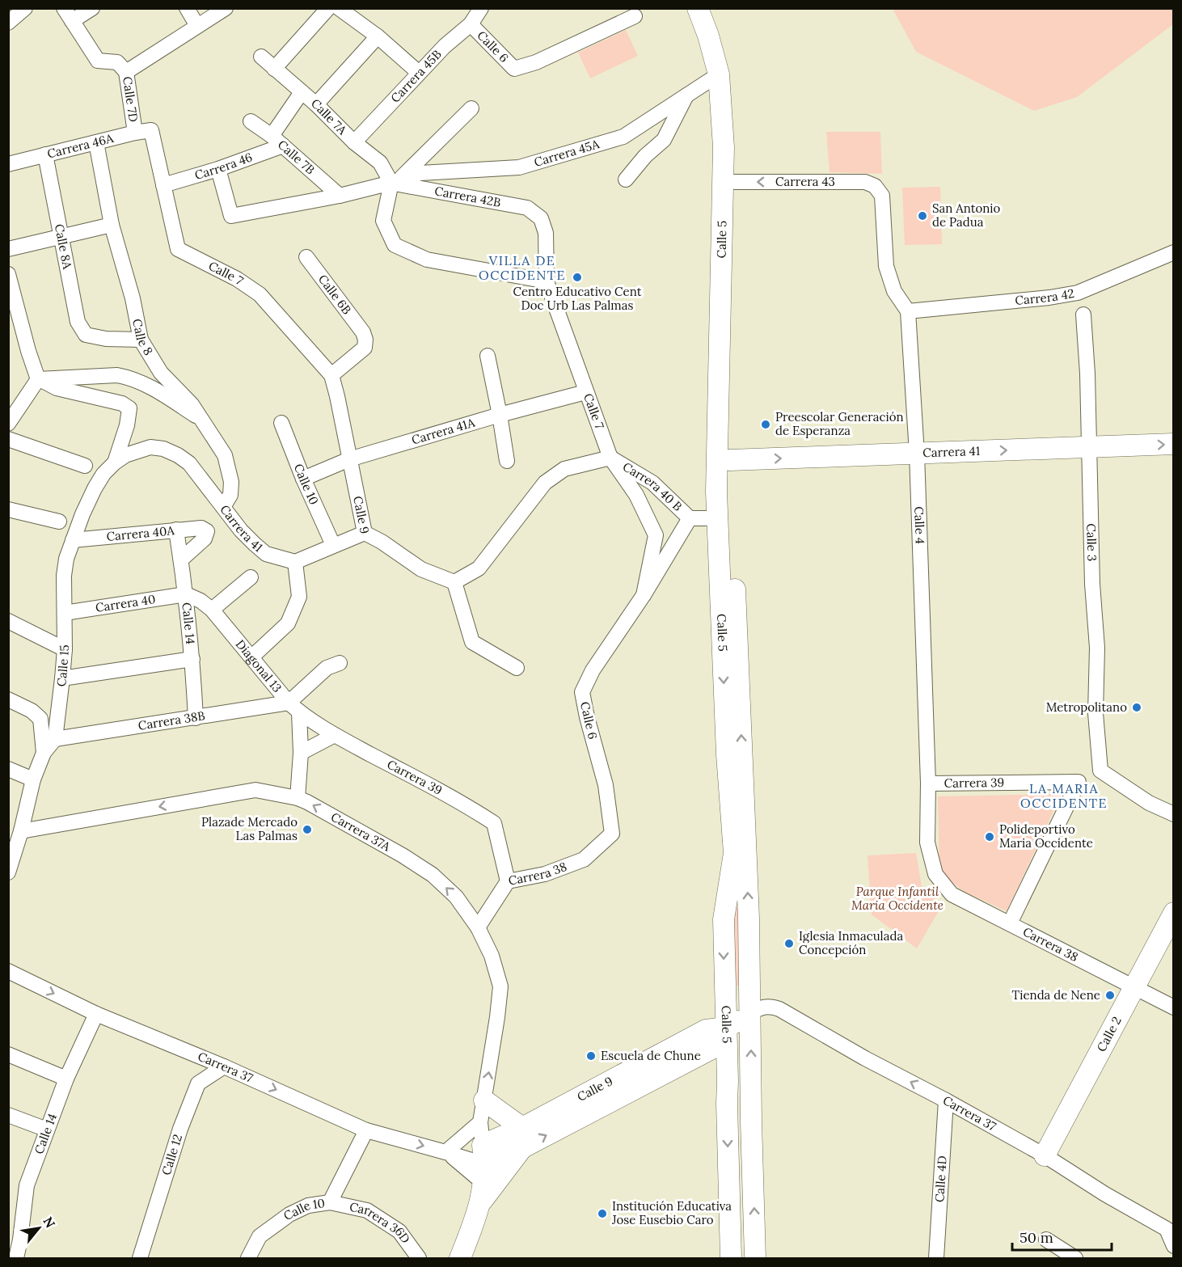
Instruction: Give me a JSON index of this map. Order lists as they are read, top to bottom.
{
  "streets": {
    "main road": [
      "Calle 5",
      "Carrera 41",
      "Calle 9",
      "Calle 2"
    ],
    "street": [
      "Calle 6",
      "Carrera 45B",
      "Calle 7D",
      "Calle 7A",
      "Carrera 46A",
      "Carrera 45A",
      "Calle 7B",
      "Carrera 46",
      "Carrera 43",
      "Carrera 42B",
      "Calle 8A",
      "Calle 7",
      "Calle 6B",
      "Carrera 42",
      "Calle 8",
      "Carrera 41A",
      "Calle 10",
      "Carrera 40 B",
      "Calle 4",
      "Carrera 40A",
      "Calle 3",
      "Carrera 40",
      "Calle 14",
      "Calle 15",
      "Diagonal 13",
      "Carrera 38B",
      "Carrera 39",
      "Carrera 37A",
      "Carrera 38",
      "Carrera 37",
      "Calle 12",
      "Calle 4D",
      "Carrera 36D"
    ]
  },
  "crossings": [
    ["Calle 6", "Carrera 45B"],
    ["Calle 6", "Calle 7"],
    ["Calle 6", "Carrera 40 B"],
    ["Calle 6", "Carrera 38"],
    ["Carrera 45B", "Calle 7A"],
    ["Calle 7D", "Carrera 46A"],
    ["Calle 7D", "Carrera 46"],
    ["Calle 7D", "Calle 7"],
    ["Calle 7A", "Carrera 45A"],
    ["Calle 7A", "Carrera 42B"],
    ["Carrera 46A", "Calle 8A"],
    ["Carrera 46A", "Calle 8"],
    ["Carrera 45A", "Calle 7B"],
    ["Carrera 45A", "Carrera 46"],
    ["Carrera 45A", "Carrera 42B"],
    ["Carrera 45A", "Calle 5"],
    ["Calle 7B", "Carrera 46"],
    ["Carrera 43", "Calle 5"],
    ["Carrera 43", "Carrera 42"],
    ["Carrera 43", "Calle 4"],
    ["Carrera 42B", "Calle 7"],
    ["Calle 5", "Carrera 41"],
    ["Calle 5", "Calle 9"],
    ["Calle 5", "Carrera 37"],
    ["Calle 8A", "Calle 8"],
    ["Calle 7", "Calle 6B"],
    ["Calle 7", "Carrera 41A"],
    ["Calle 7", "Carrera 40 B"],
    ["Calle 7", "Calle 9"],
    ["Carrera 42", "Calle 4"],
    ["Calle 8", "Carrera 41"],
    ["Carrera 41A", "Calle 10"],
    ["Carrera 41A", "Calle 9"],
    ["Carrera 41", "Calle 4"],
    ["Carrera 41", "Calle 3"],
    ["Carrera 41", "Calle 15"],
    ["Calle 10", "Carrera 37"],
    ["Calle 10", "Carrera 36D"],
    ["Calle 9", "Carrera 37A"],
    ["Calle 9", "Carrera 37"],
    ["Calle 4", "Carrera 39"],
    ["Calle 4", "Carrera 38"],
    ["Carrera 40A", "Calle 14"],
    ["Carrera 40A", "Calle 15"],
    ["Carrera 40", "Calle 14"],
    ["Carrera 40", "Calle 15"],
    ["Carrera 40", "Diagonal 13"],
    ["Calle 14", "Diagonal 13"],
    ["Calle 14", "Carrera 38B"],
    ["Calle 14", "Carrera 37"],
    ["Calle 15", "Carrera 38B"],
    ["Diagonal 13", "Carrera 38B"],
    ["Diagonal 13", "Carrera 39"],
    ["Carrera 39", "Carrera 38"],
    ["Carrera 37A", "Carrera 38"],
    ["Carrera 37A", "Carrera 37"],
    ["Carrera 38", "Calle 2"],
    ["Calle 2", "Carrera 37"],
    ["Carrera 37", "Calle 12"],
    ["Carrera 37", "Calle 4D"]
  ],
  "one_way": ["Carrera 41"],
  "districts": ["VILLA DE OCCIDENTE", "LA MARIA OCCIDENTE"],
  "parks": ["Parque Infantil Maria Occidente"],
  "places": [
    "San Antonio de Padua",
    "Centro Educativo Cent Doc Urb Las Palmas",
    "Preescolar Generación de Esperanza",
    "Metropolitano",
    "Plazade Mercado Las Palmas",
    "Polideportivo Maria Occidente",
    "Iglesia Inmaculada Concepción",
    "Tienda de Nene",
    "Escuela de Chune",
    "Institución Educativa Jose Eusebio Caro"
  ],
  "scale_bar": "50 m",
  "north": "top right"
}
